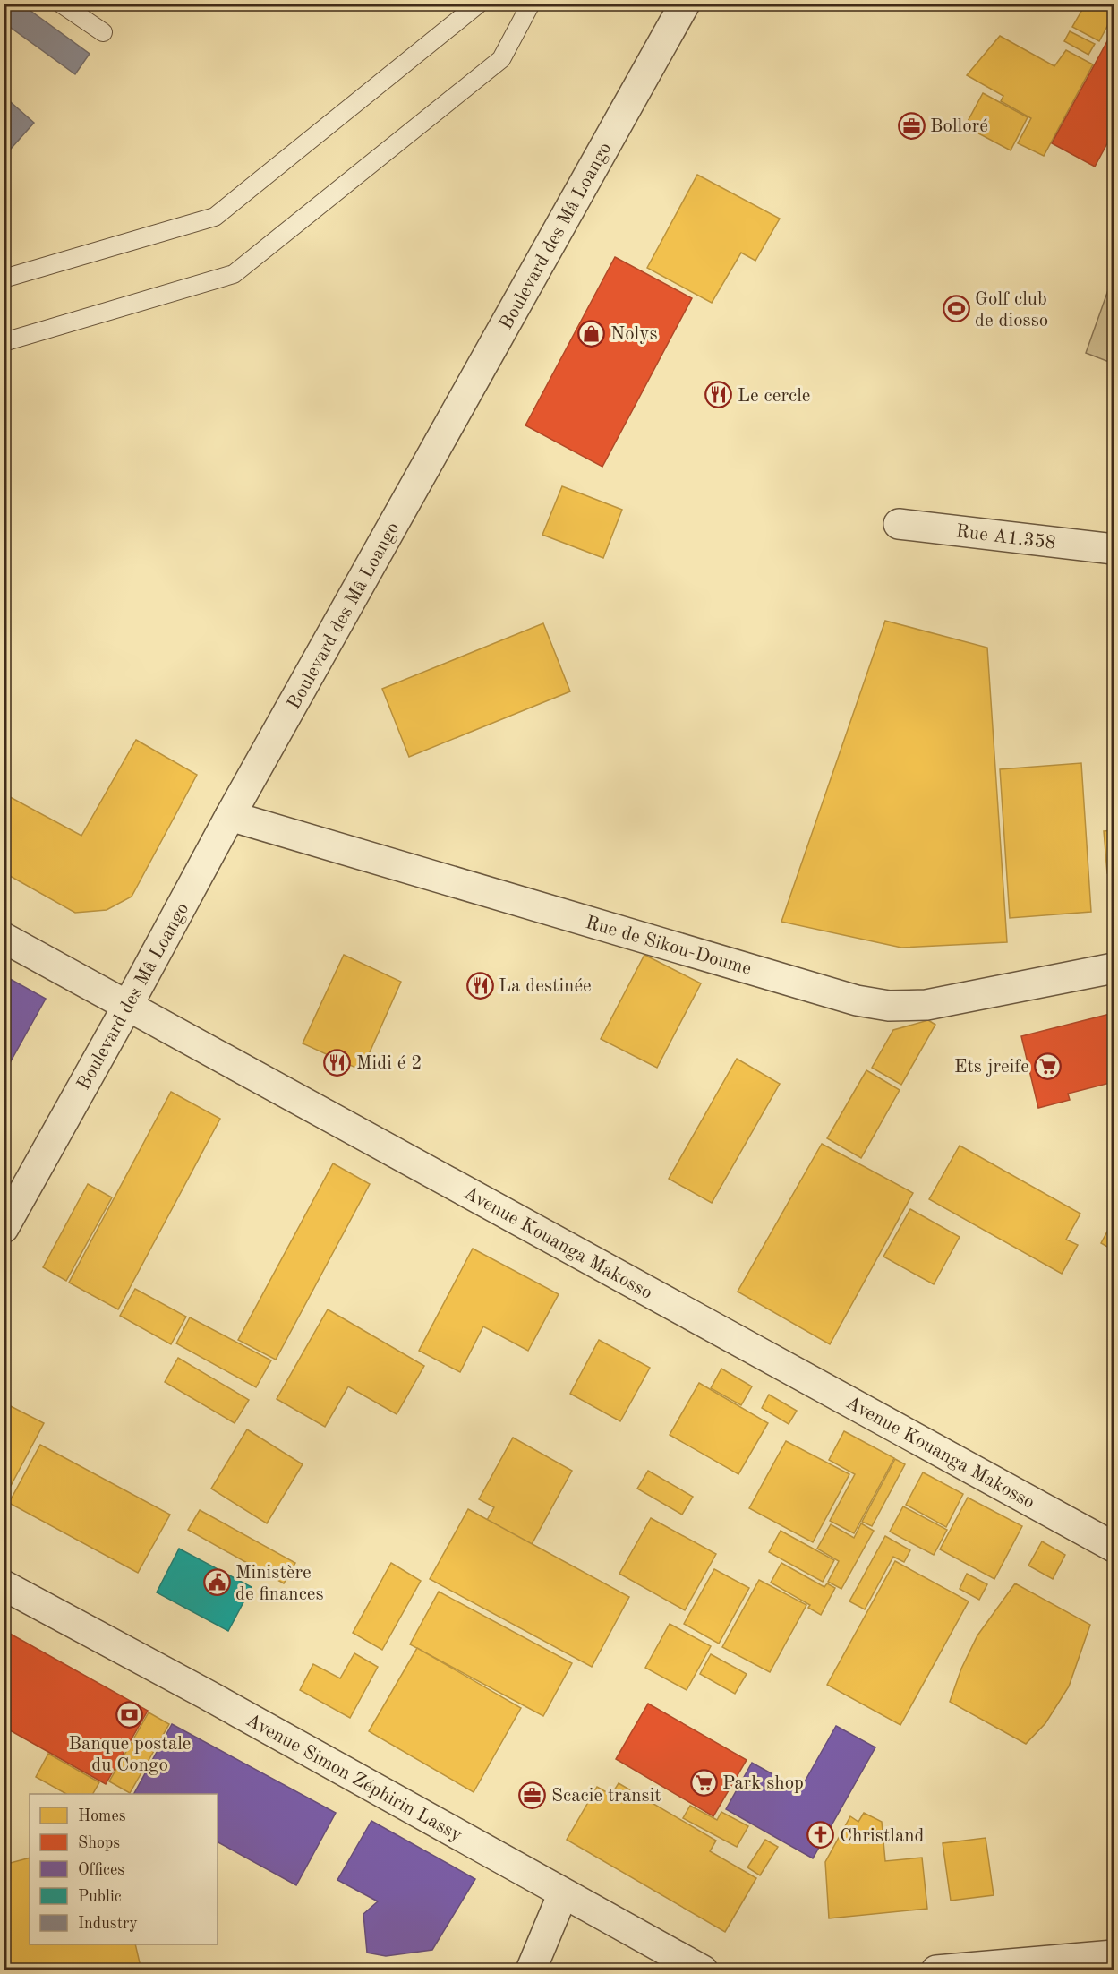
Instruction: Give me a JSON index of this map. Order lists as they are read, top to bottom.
{
  "streets": {
    "street": [
      "Boulevard des Mâ Loango",
      "Rue A1.358",
      "Rue de Sikou-Doume",
      "Avenue Kouanga Makosso",
      "Avenue Simon Zéphirin Lassy"
    ]
  },
  "crossings": [
    ["Boulevard des Mâ Loango", "Rue de Sikou-Doume"],
    ["Boulevard des Mâ Loango", "Avenue Kouanga Makosso"]
  ],
  "places": {
    "office": ["Bolloré", "Scacie transit"],
    "sports": ["Golf club de diosso"],
    "shop": ["Nolys"],
    "restaurant": ["Le cercle", "La destinée", "Midi é 2"],
    "supermarket": ["Ets jreife", "Park shop"],
    "public building": ["Ministère de finances"],
    "bank": ["Banque postale du Congo"],
    "church": ["Christland"]
  },
  "legend": [
    "Homes",
    "Shops",
    "Offices",
    "Public",
    "Industry"
  ]
}
